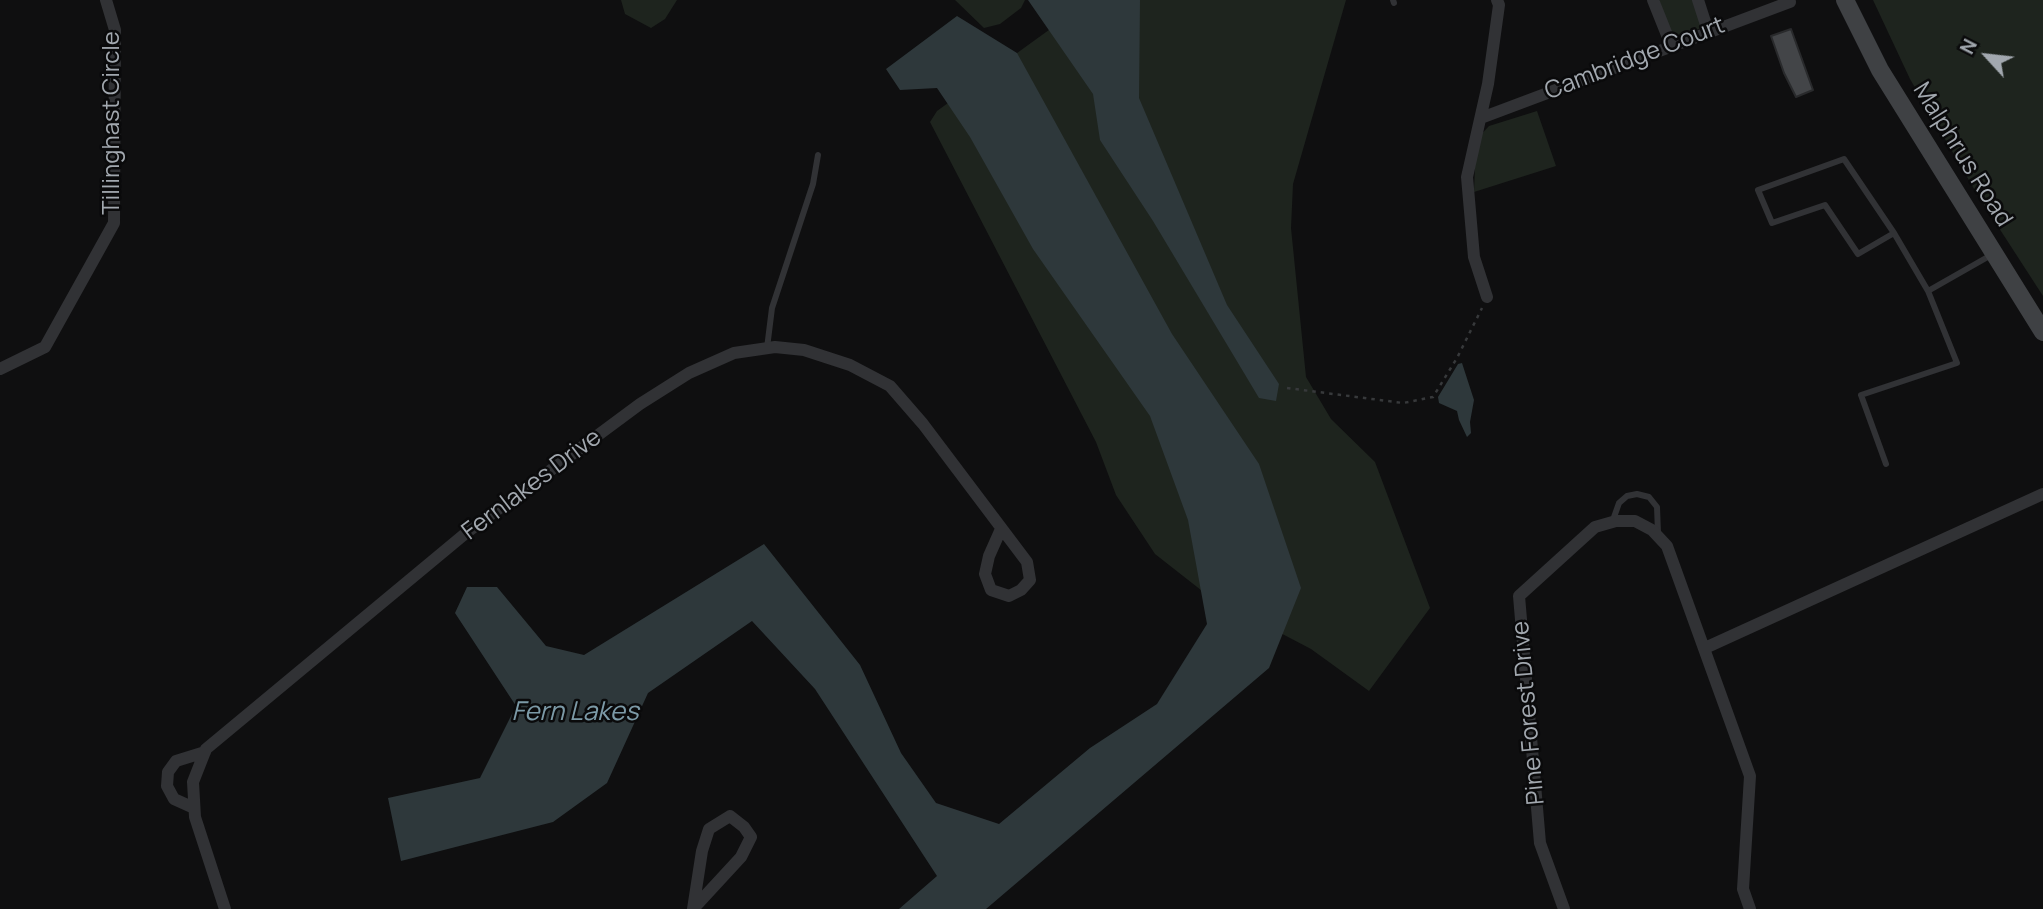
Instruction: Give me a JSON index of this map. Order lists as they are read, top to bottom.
{
  "streets": {
    "street": [
      "Cambridge Court",
      "Tillinghast Circle",
      "Malphrus Road",
      "Fernlakes Drive",
      "Pine Forest Drive"
    ]
  },
  "water": ["Fern Lakes"],
  "north": "top left"
}
